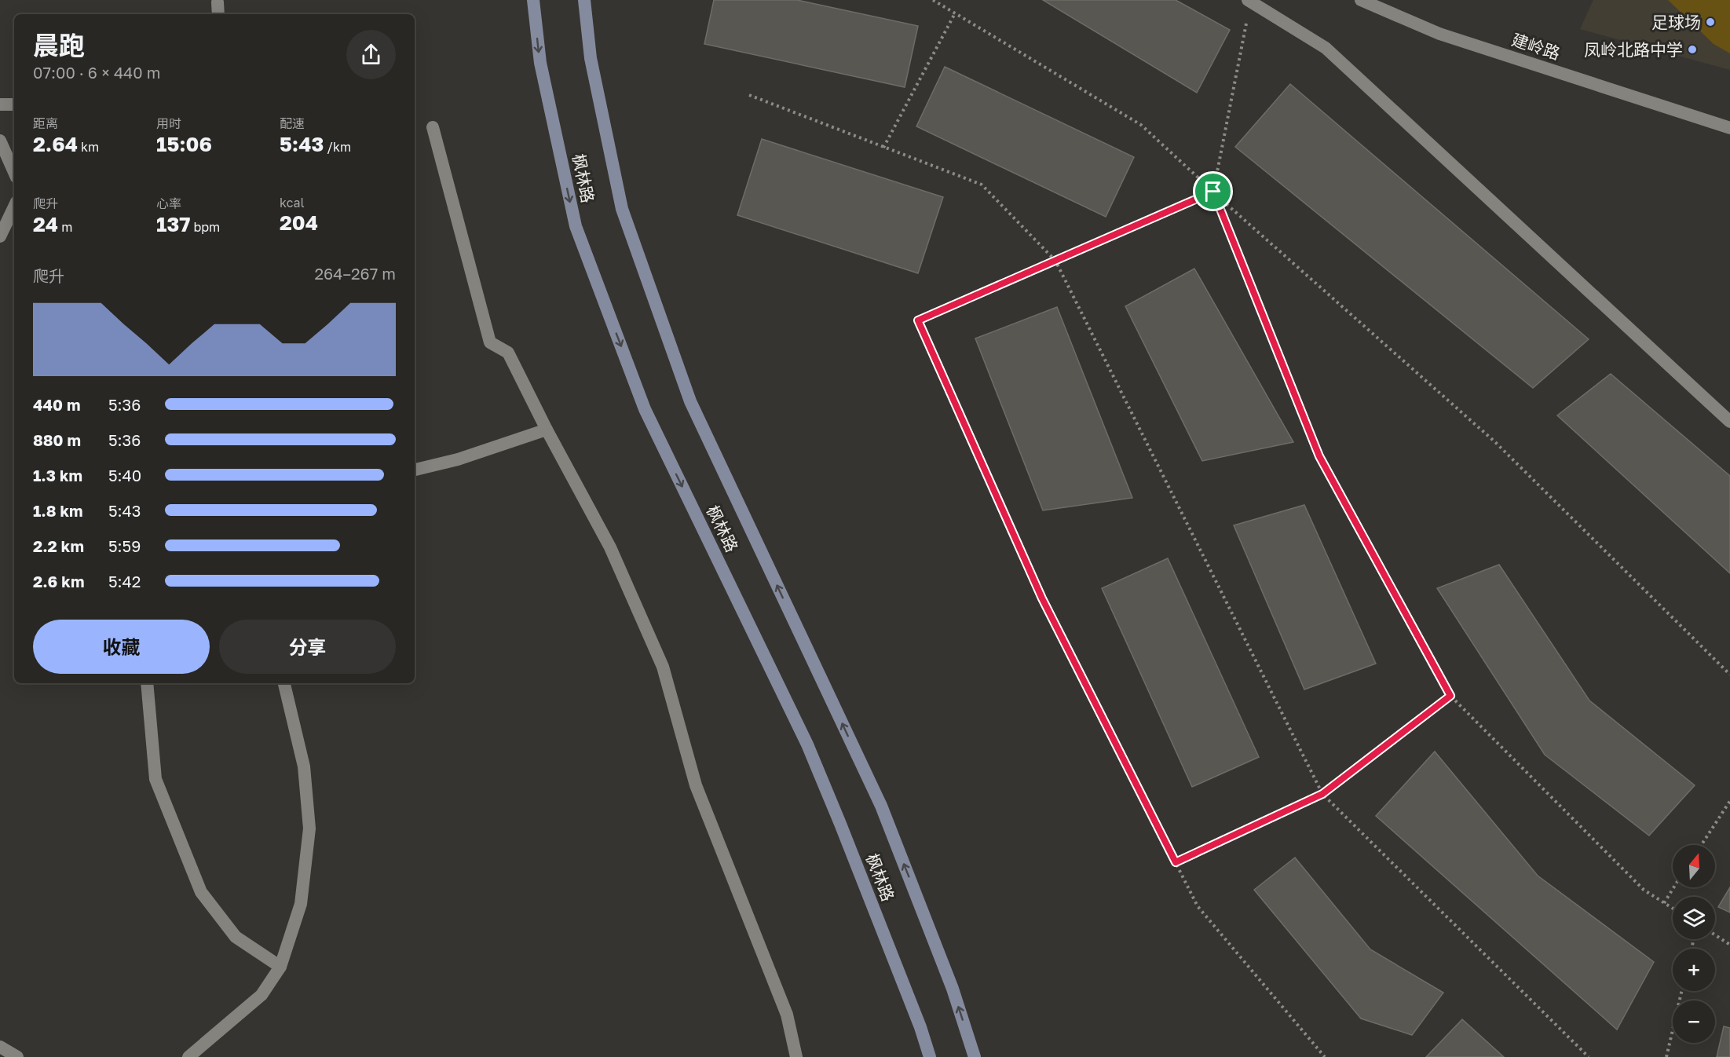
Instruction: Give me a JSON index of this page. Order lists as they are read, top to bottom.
{
  "streets": {
    "main road": ["枫林路"],
    "street": ["建岭路"]
  },
  "places": ["足球场", "凤岭北路中学"],
  "north": "top",
  "page": {
    "heading": ["晨跑", "07:00 · 6 × 440 m"],
    "stats": [
      ["距离", "2.64 km"],
      ["用时", "15:06"],
      ["配速", "5:43 /km"],
      ["爬升", "24 m"],
      ["心率", "137 bpm"],
      ["kcal", "204"]
    ],
    "chart": ["爬升", "264–267 m"],
    "list": [
      {
        "name": "440 m",
        "note": "5:36"
      },
      {
        "name": "880 m",
        "note": "5:36"
      },
      {
        "name": "1.3 km",
        "note": "5:40"
      },
      {
        "name": "1.8 km",
        "note": "5:43"
      },
      {
        "name": "2.2 km",
        "note": "5:59"
      },
      {
        "name": "2.6 km",
        "note": "5:42"
      }
    ],
    "buttons": ["收藏", "分享"],
    "map_buttons": ["+", "−"]
  }
}
